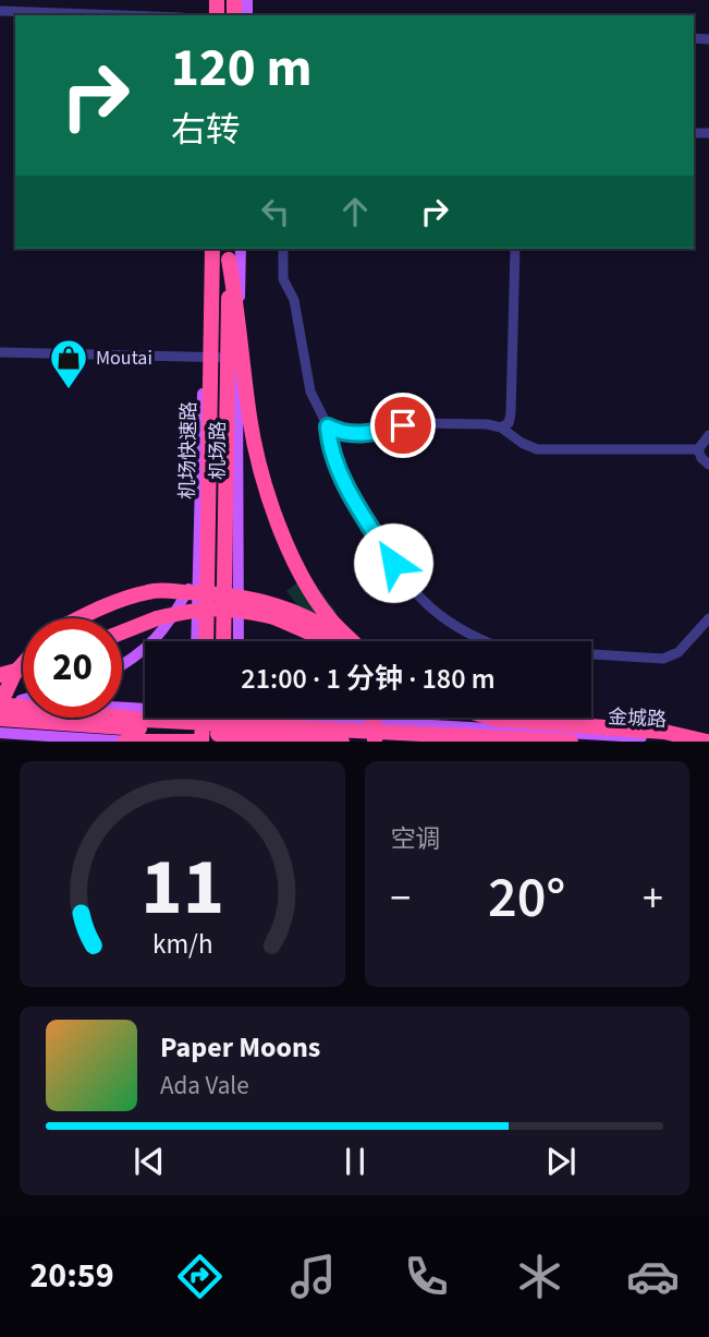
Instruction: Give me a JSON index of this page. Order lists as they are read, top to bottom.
{
  "streets": {
    "highway": ["机场快速路"],
    "main road": ["机场路", "金城路"]
  },
  "places": {
    "shop": ["Moutai"]
  },
  "page": {
    "turn": ["120 m", "右转"],
    "limit": "20",
    "trip": "21:00 · 1 分钟 · 180 m",
    "tile": "空调",
    "heat": ["−", "20°", "+"],
    "song": ["Paper Moons", "Ada Vale"],
    "tabs": "20:59",
    "gauge": ["11", "km/h"]
  }
}
